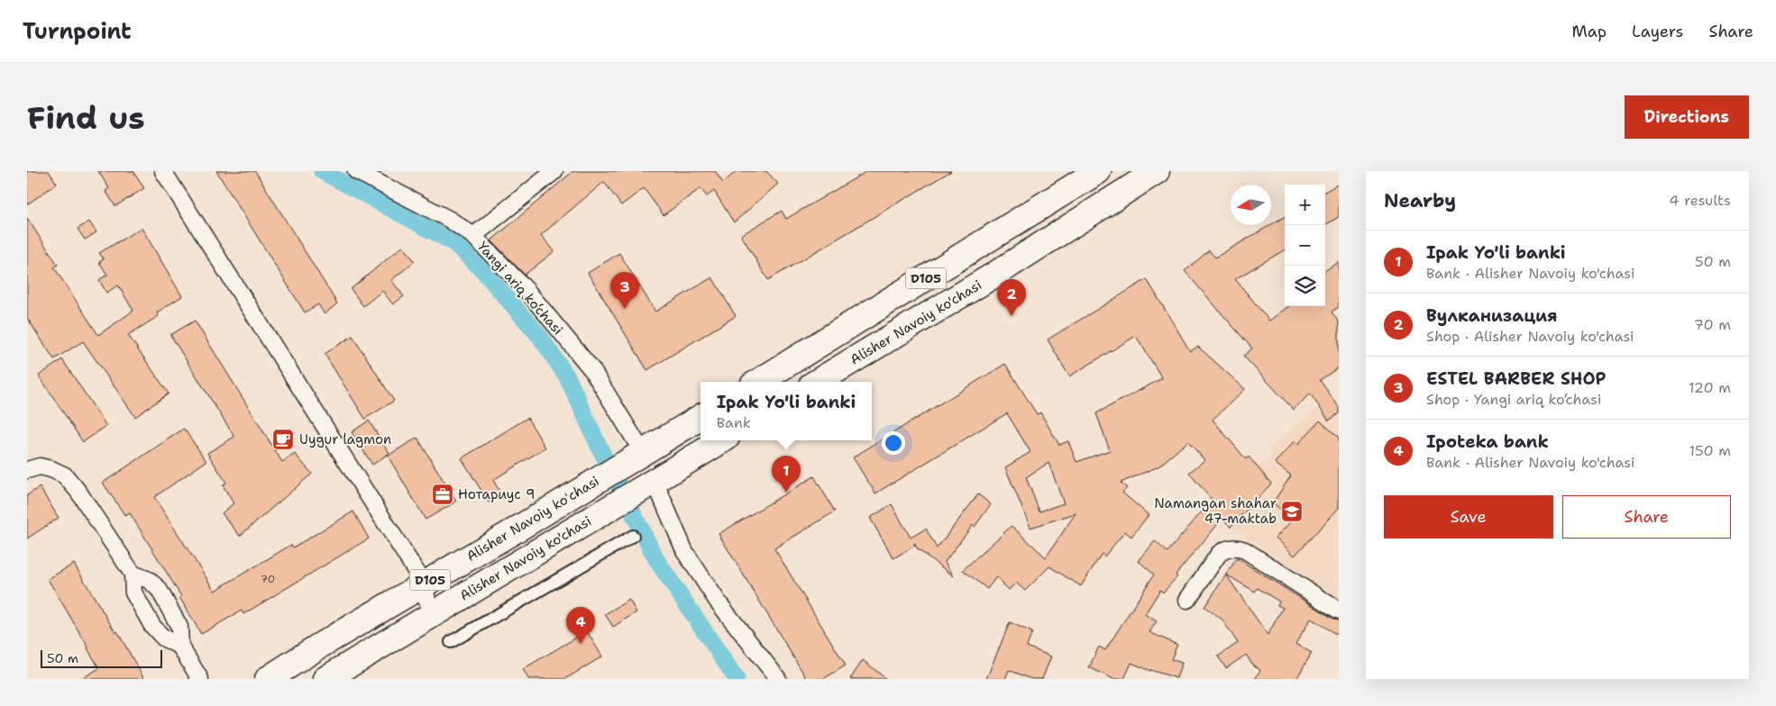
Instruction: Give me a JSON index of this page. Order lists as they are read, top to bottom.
{
  "streets": {
    "main road": ["D105", "Alisher Navoiy ko'chasi", "Alisher Navoiy koʻchasi"],
    "street": ["Yangi ariq ko‘chasi"]
  },
  "crossings": [
    ["Yangi ariq ko‘chasi", "Alisher Navoiy koʻchasi"]
  ],
  "places": {
    "cafe": ["Uygur lagmon"],
    "office": ["Нотариус 9"],
    "school or university": ["Namangan shahar 47-maktab"]
  },
  "house_numbers": ["70"],
  "scale_bar": "50 m",
  "north": "left",
  "page": {
    "header": "Turnpoint",
    "nav": ["Map", "Layers", "Share"],
    "buttons": [
      "Directions",
      ["Save", "Share"]
    ],
    "title": "Find us",
    "heading": ["Nearby", "4 results"],
    "map_buttons": ["+", "−"],
    "list": [
      {
        "mark": "1",
        "name": "Ipak Yo'li banki",
        "note": "Bank · Alisher Navoiy ko'chasi",
        "value": "50 m"
      },
      {
        "mark": "2",
        "name": "Вулканизация",
        "note": "Shop · Alisher Navoiy ko'chasi",
        "value": "70 m"
      },
      {
        "mark": "3",
        "name": "ESTEL BARBER SHOP",
        "note": "Shop · Yangi ariq ko‘chasi",
        "value": "120 m"
      },
      {
        "mark": "4",
        "name": "Ipoteka bank",
        "note": "Bank · Alisher Navoiy ko'chasi",
        "value": "150 m"
      }
    ],
    "pins": [
      "3",
      "2",
      "1",
      "4"
    ],
    "popup": ["Ipak Yo'li banki", "Bank"],
    "scale": "50 m"
  }
}
